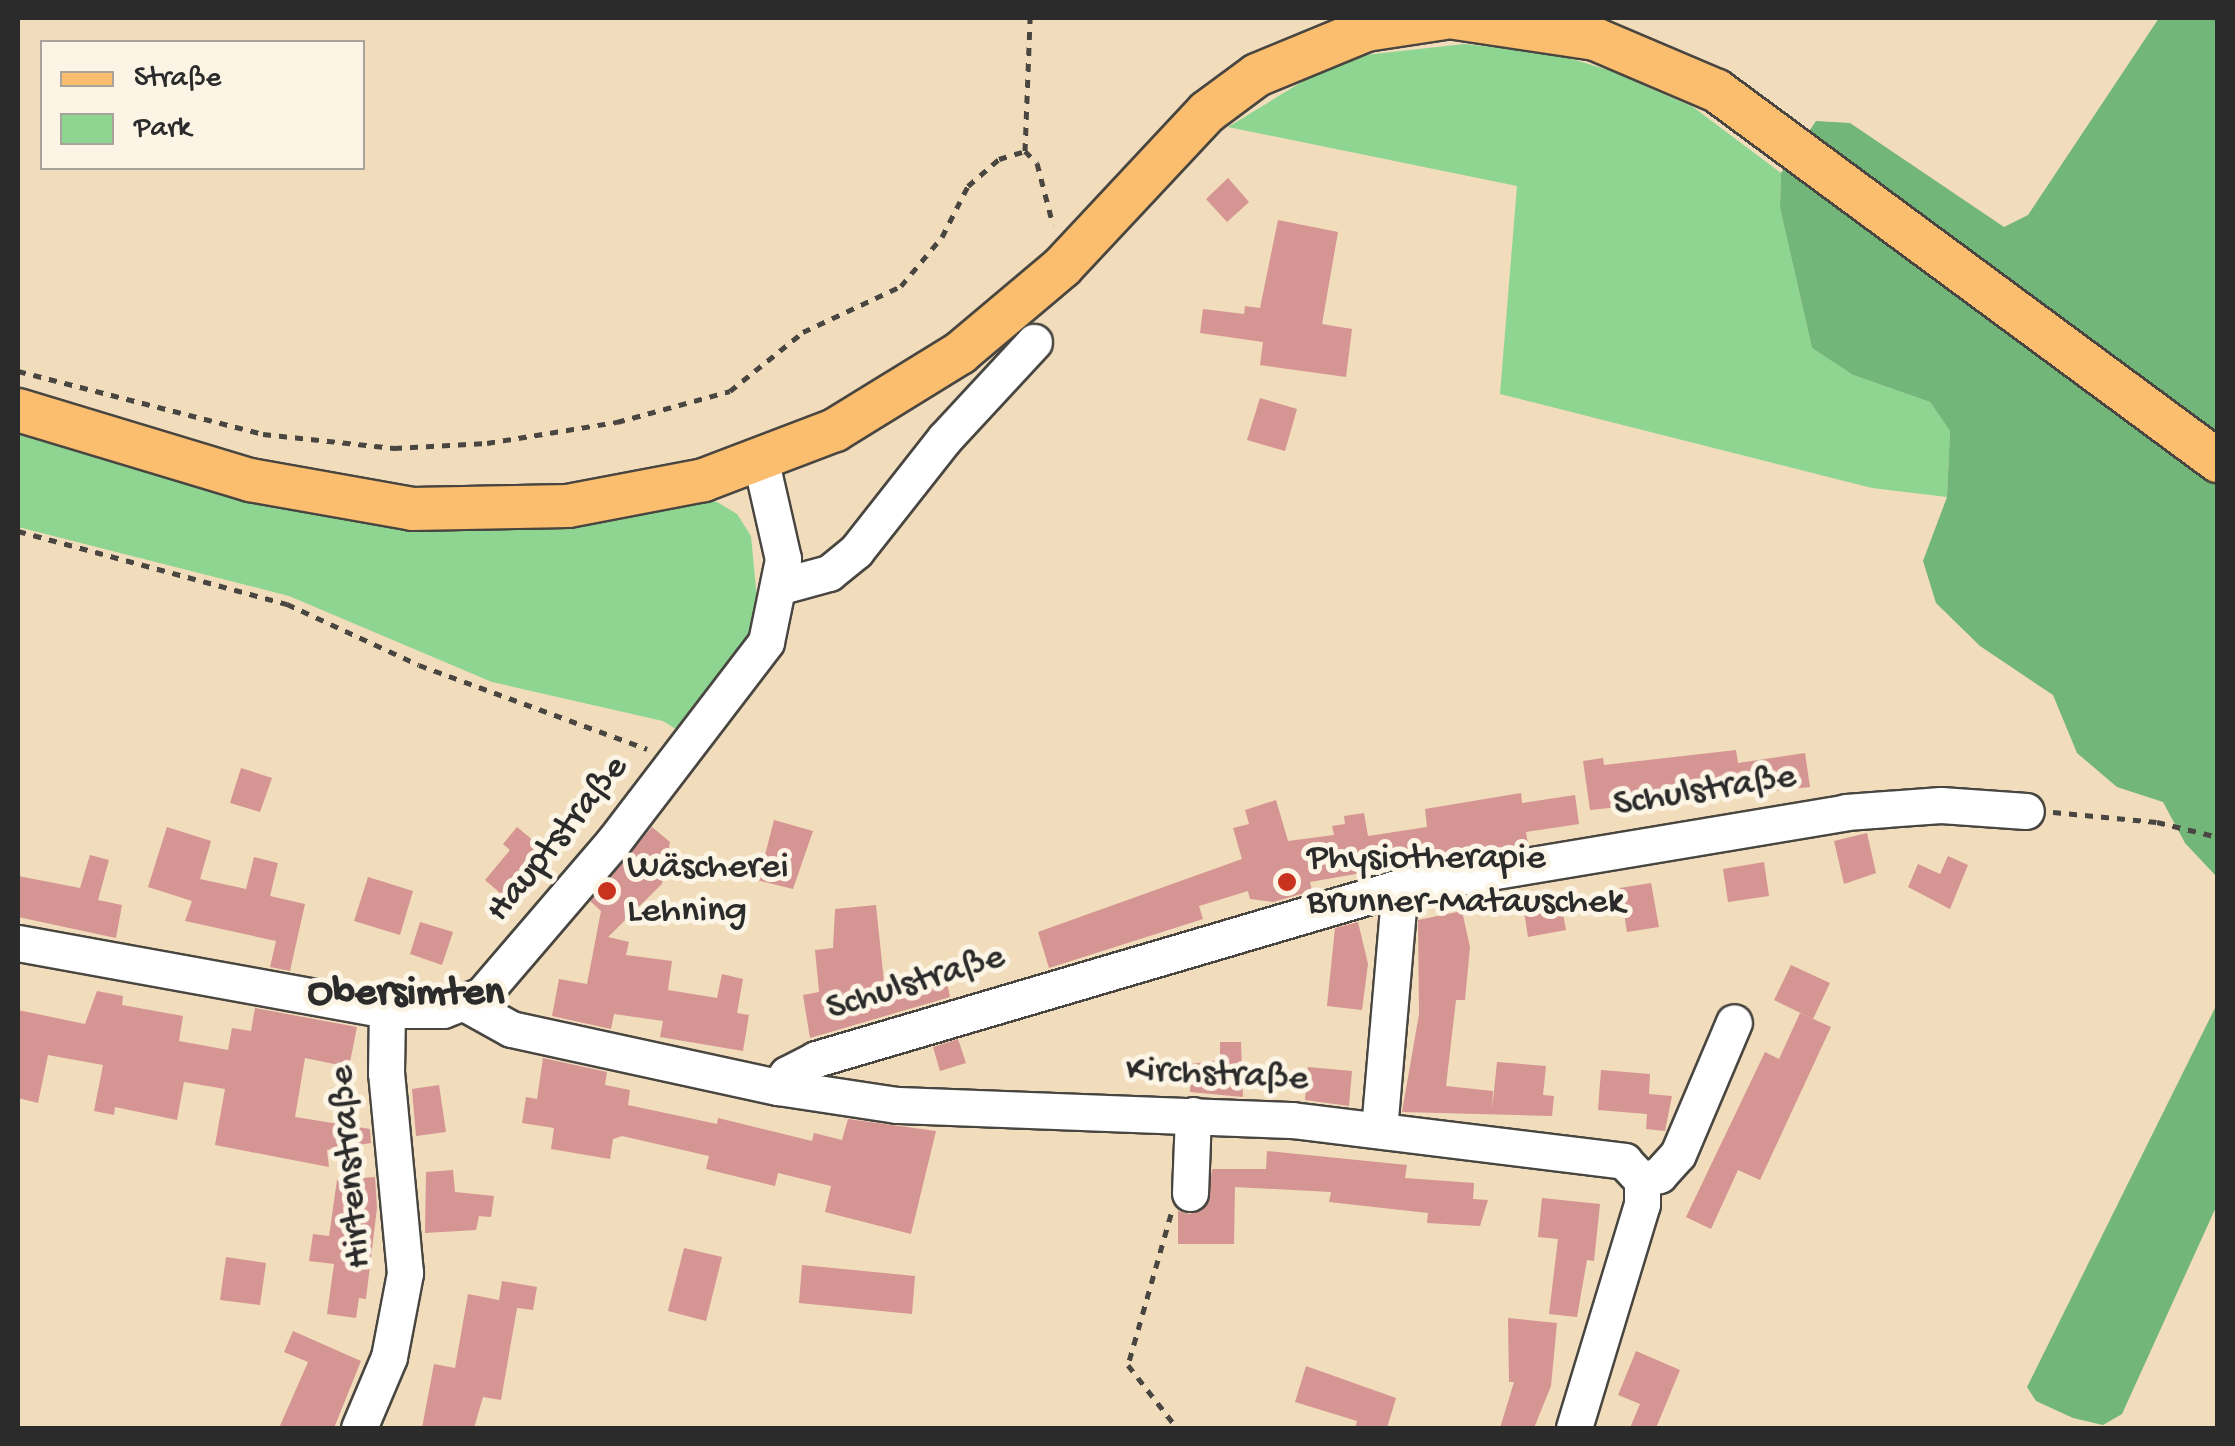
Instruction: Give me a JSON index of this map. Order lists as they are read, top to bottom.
{
  "streets": {
    "street": [
      "Schulstraße",
      "Hauptstraße",
      "Kirchstraße",
      "Hirtenstraße"
    ]
  },
  "crossings": [
    ["Schulstraße", "Kirchstraße"]
  ],
  "districts": ["Obersimten"],
  "places": ["Physiotherapie Brunner-Matauschek", "Wäscherei Lehning"],
  "legend": ["Straße", "Park"]
}
